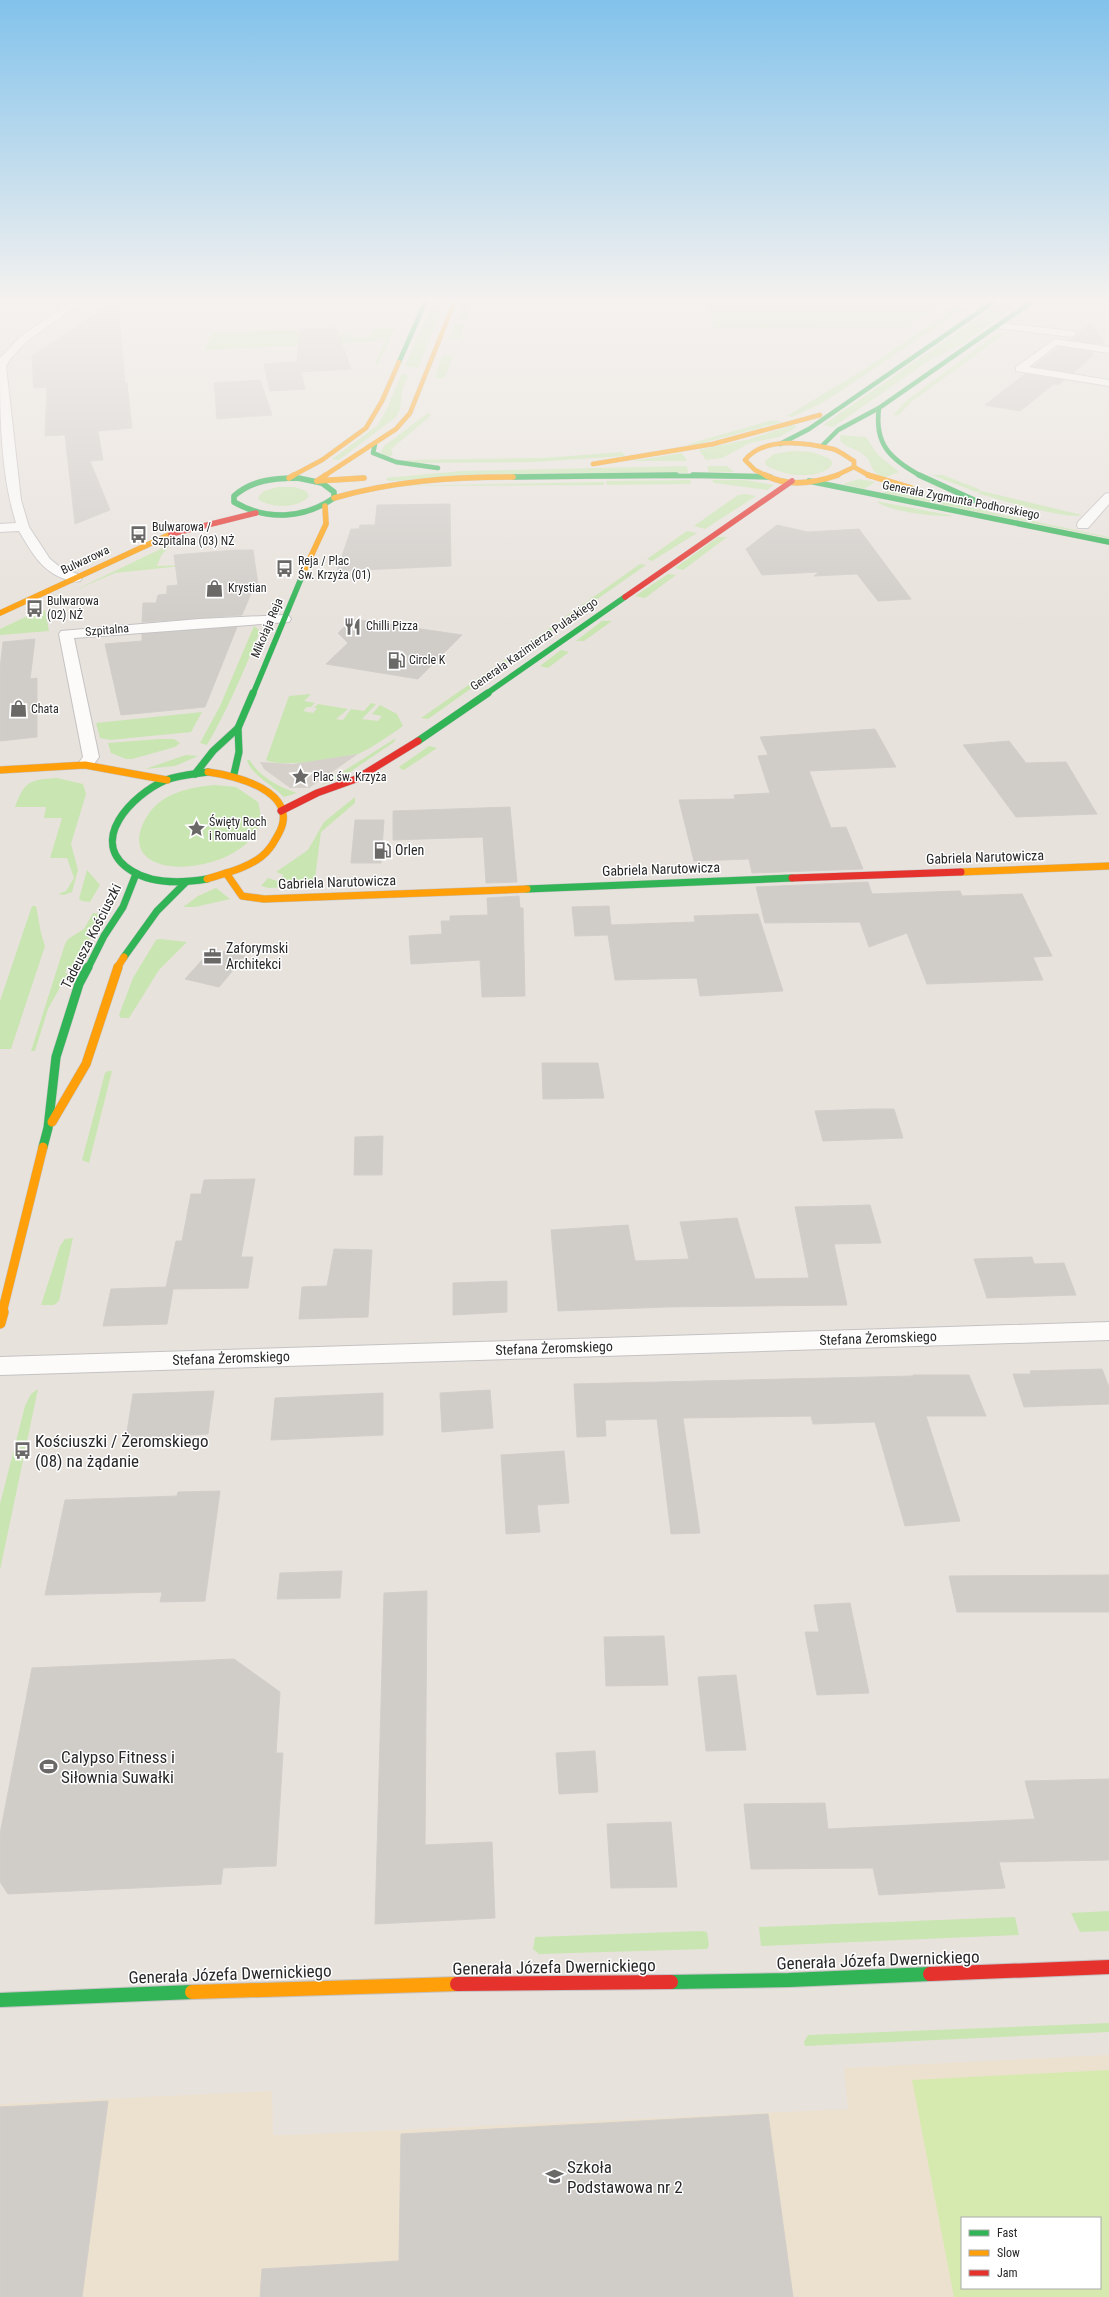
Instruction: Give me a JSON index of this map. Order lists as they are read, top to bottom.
{
  "streets": {
    "street": [
      "Generała Zygmunta Podhorskiego",
      "Bulwarowa",
      "Mikołaja Reja",
      "Szpitalna",
      "Generała Kazimierza Pułaskiego",
      "Gabriela Narutowicza",
      "Tadeusza Kościuszki",
      "Stefana Żeromskiego",
      "Generała Józefa Dwernickiego"
    ]
  },
  "crossings": [
    ["Mikołaja Reja", "Szpitalna"],
    ["Generała Kazimierza Pułaskiego", "Gabriela Narutowicza"],
    ["Generała Kazimierza Pułaskiego", "Tadeusza Kościuszki"],
    ["Gabriela Narutowicza", "Tadeusza Kościuszki"]
  ],
  "places": {
    "bus stop": [
      "Bulwarowa / Szpitalna (03) NŻ",
      "Reja / Plac Św. Krzyża (01)",
      "Bulwarowa (02) NŻ",
      "Kościuszki / Żeromskiego (08) na żądanie"
    ],
    "shop": ["Krystian", "Chata"],
    "restaurant": ["Chilli Pizza"],
    "fuel station": ["Circle K", "Orlen"],
    "place": ["Plac św. Krzyża", "Święty Roch i Romuald"],
    "office": ["Zaforymski Architekci"],
    "sports": ["Calypso Fitness i Siłownia Suwałki"],
    "school or university": ["Szkoła Podstawowa nr 2"]
  },
  "legend": ["Fast", "Slow", "Jam"]
}
